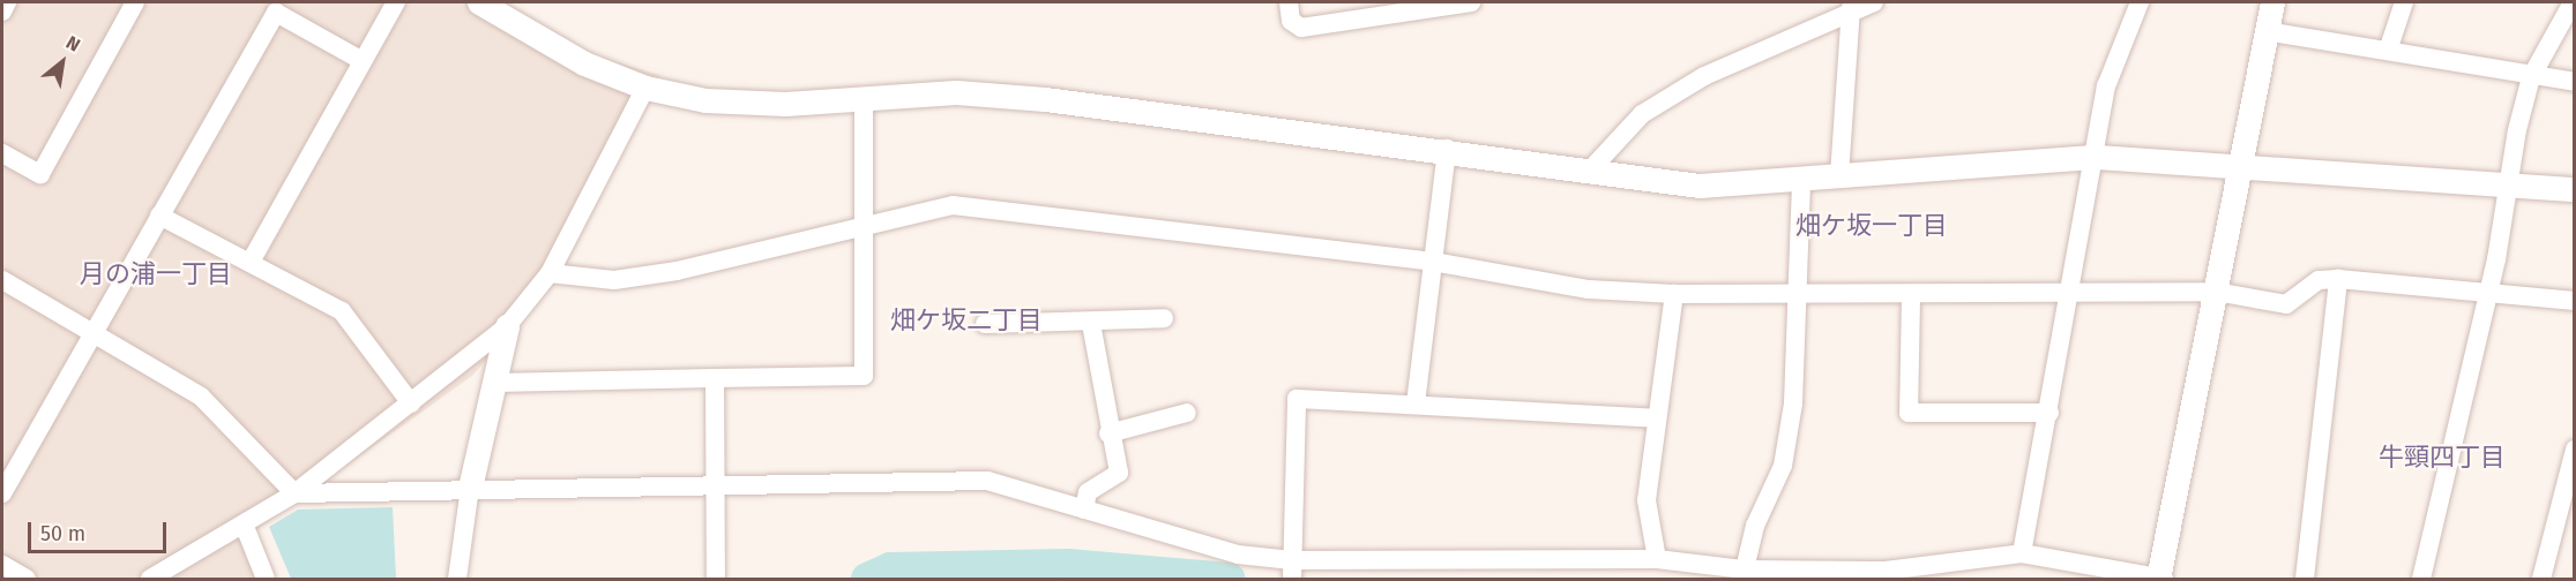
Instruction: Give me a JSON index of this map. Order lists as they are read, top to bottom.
{
  "districts": [
    "畑ケ坂一丁目",
    "月の浦一丁目",
    "畑ケ坂二丁目",
    "牛頸四丁目"
  ],
  "scale_bar": "50 m",
  "north": "top right"
}
